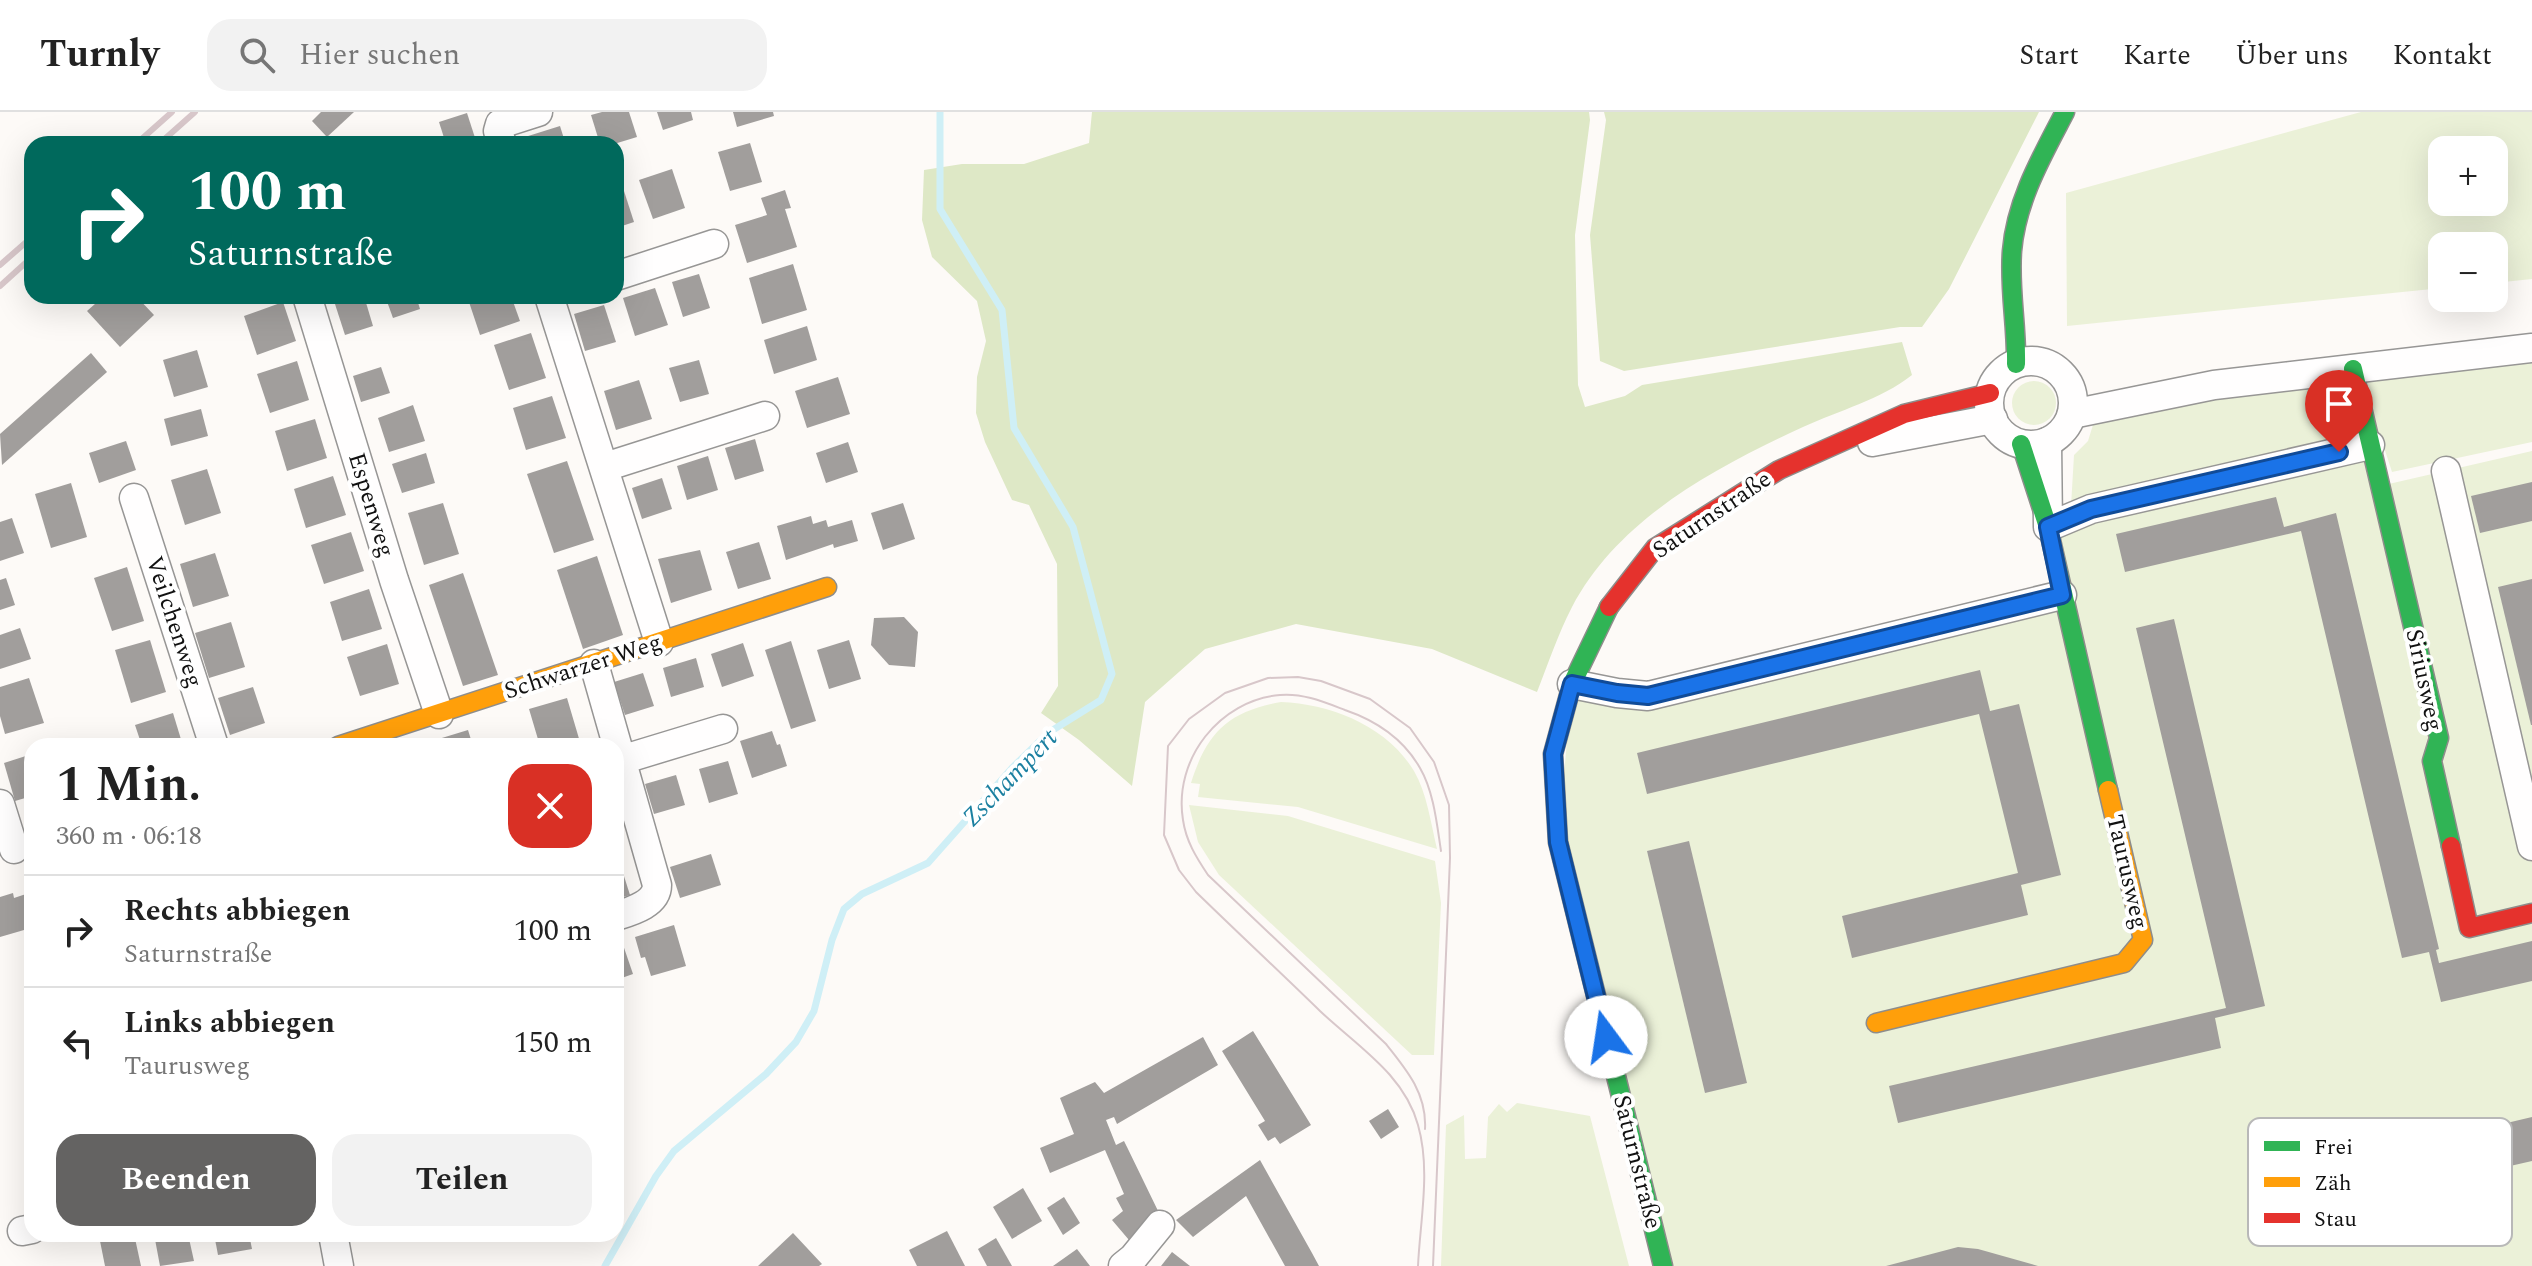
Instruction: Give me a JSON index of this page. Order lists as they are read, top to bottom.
{
  "streets": {
    "street": [
      "Espenweg",
      "Saturnstraße",
      "Veilchenweg",
      "Schwarzer Weg",
      "Siriusweg",
      "Taurusweg"
    ]
  },
  "crossings": [
    ["Espenweg", "Schwarzer Weg"],
    ["Saturnstraße", "Taurusweg"]
  ],
  "water": ["Zschampert"],
  "legend": ["Frei", "Zäh", "Stau"],
  "page": {
    "header": "Turnly",
    "search": "Hier suchen",
    "nav": [
      "Start",
      "Karte",
      "Über uns",
      "Kontakt"
    ],
    "map_buttons": ["+", "−"],
    "turn": ["100 m", "Saturnstraße"],
    "heading": ["1 Min.", "360 m · 06:18"],
    "list": [
      {
        "name": "Rechts abbiegen",
        "note": "Saturnstraße",
        "value": "100 m"
      },
      {
        "name": "Links abbiegen",
        "note": "Taurusweg",
        "value": "150 m"
      }
    ],
    "buttons": ["Beenden", "Teilen"]
  }
}
